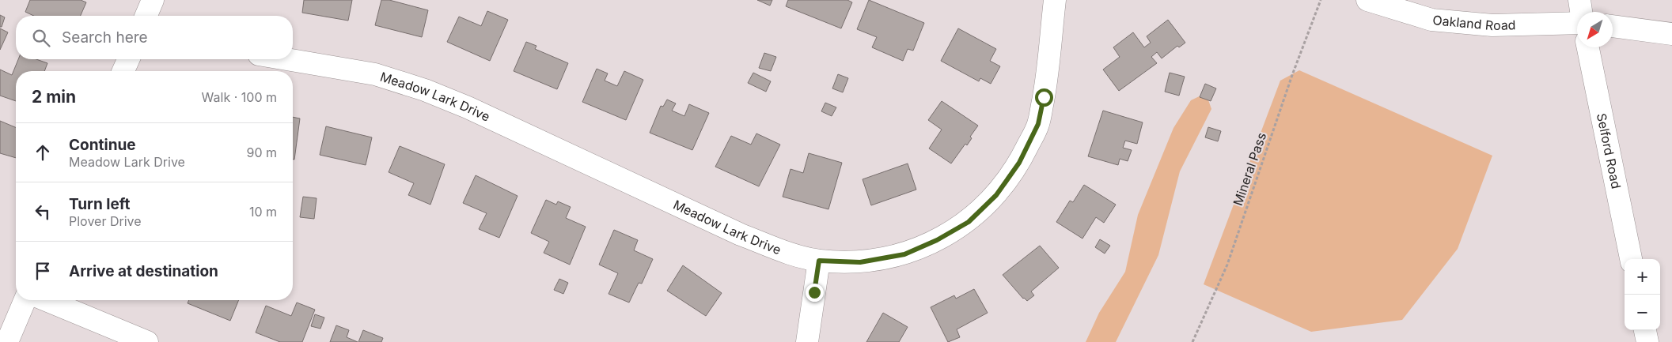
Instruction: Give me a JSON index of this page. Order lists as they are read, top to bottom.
{
  "streets": {
    "street": ["Oakland Road", "Meadow Lark Drive", "Selford Road"],
    "path": ["Mineral Pass"]
  },
  "north": "bottom left",
  "page": {
    "search": "Search here",
    "heading": ["2 min", "Walk · 100 m"],
    "list": [
      ["Continue", "Meadow Lark Drive", "90 m"],
      ["Turn left", "Plover Drive", "10 m"],
      "Arrive at destination"
    ],
    "map_buttons": ["+", "−"]
  }
}
